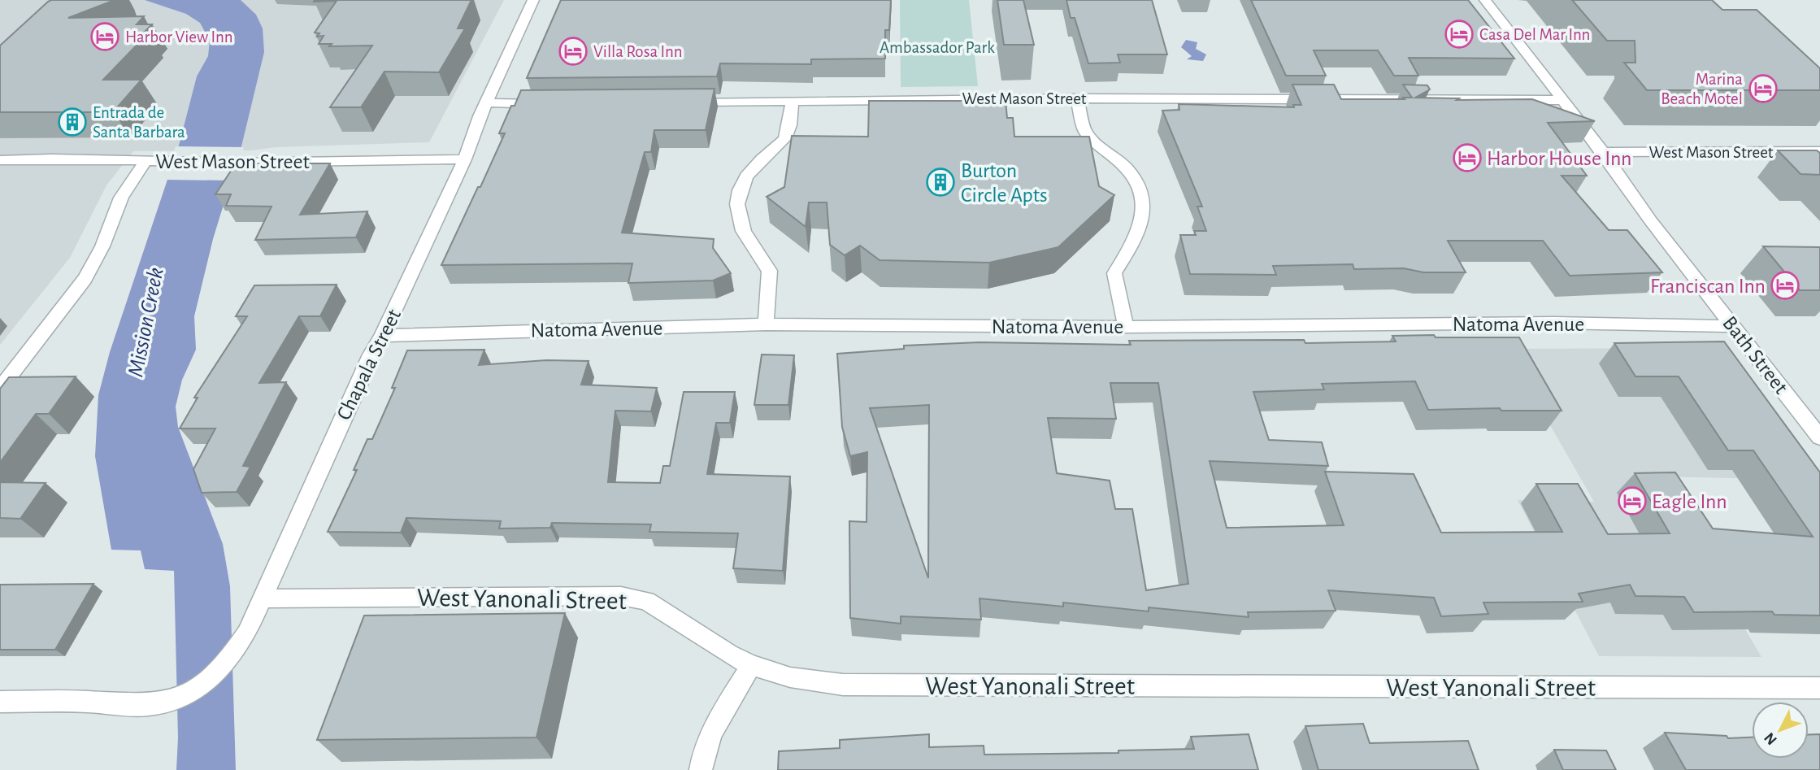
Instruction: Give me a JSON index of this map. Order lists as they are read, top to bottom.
{
  "streets": {
    "street": [
      "West Mason Street",
      "Natoma Avenue",
      "Bath Street",
      "Chapala Street",
      "West Yanonali Street"
    ]
  },
  "crossings": [
    ["West Mason Street", "Bath Street"],
    ["West Mason Street", "Chapala Street"],
    ["Natoma Avenue", "Bath Street"],
    ["Natoma Avenue", "Chapala Street"],
    ["Chapala Street", "West Yanonali Street"]
  ],
  "water": ["Mission Creek"],
  "parks": ["Ambassador Park"],
  "places": {
    "hotel": [
      "Casa Del Mar Inn",
      "Harbor View Inn",
      "Villa Rosa Inn",
      "Marina Beach Motel",
      "Harbor House Inn",
      "Franciscan Inn",
      "Eagle Inn"
    ],
    "building": ["Entrada de Santa Barbara", "Burton Circle Apts"]
  },
  "north": "bottom left"
}
